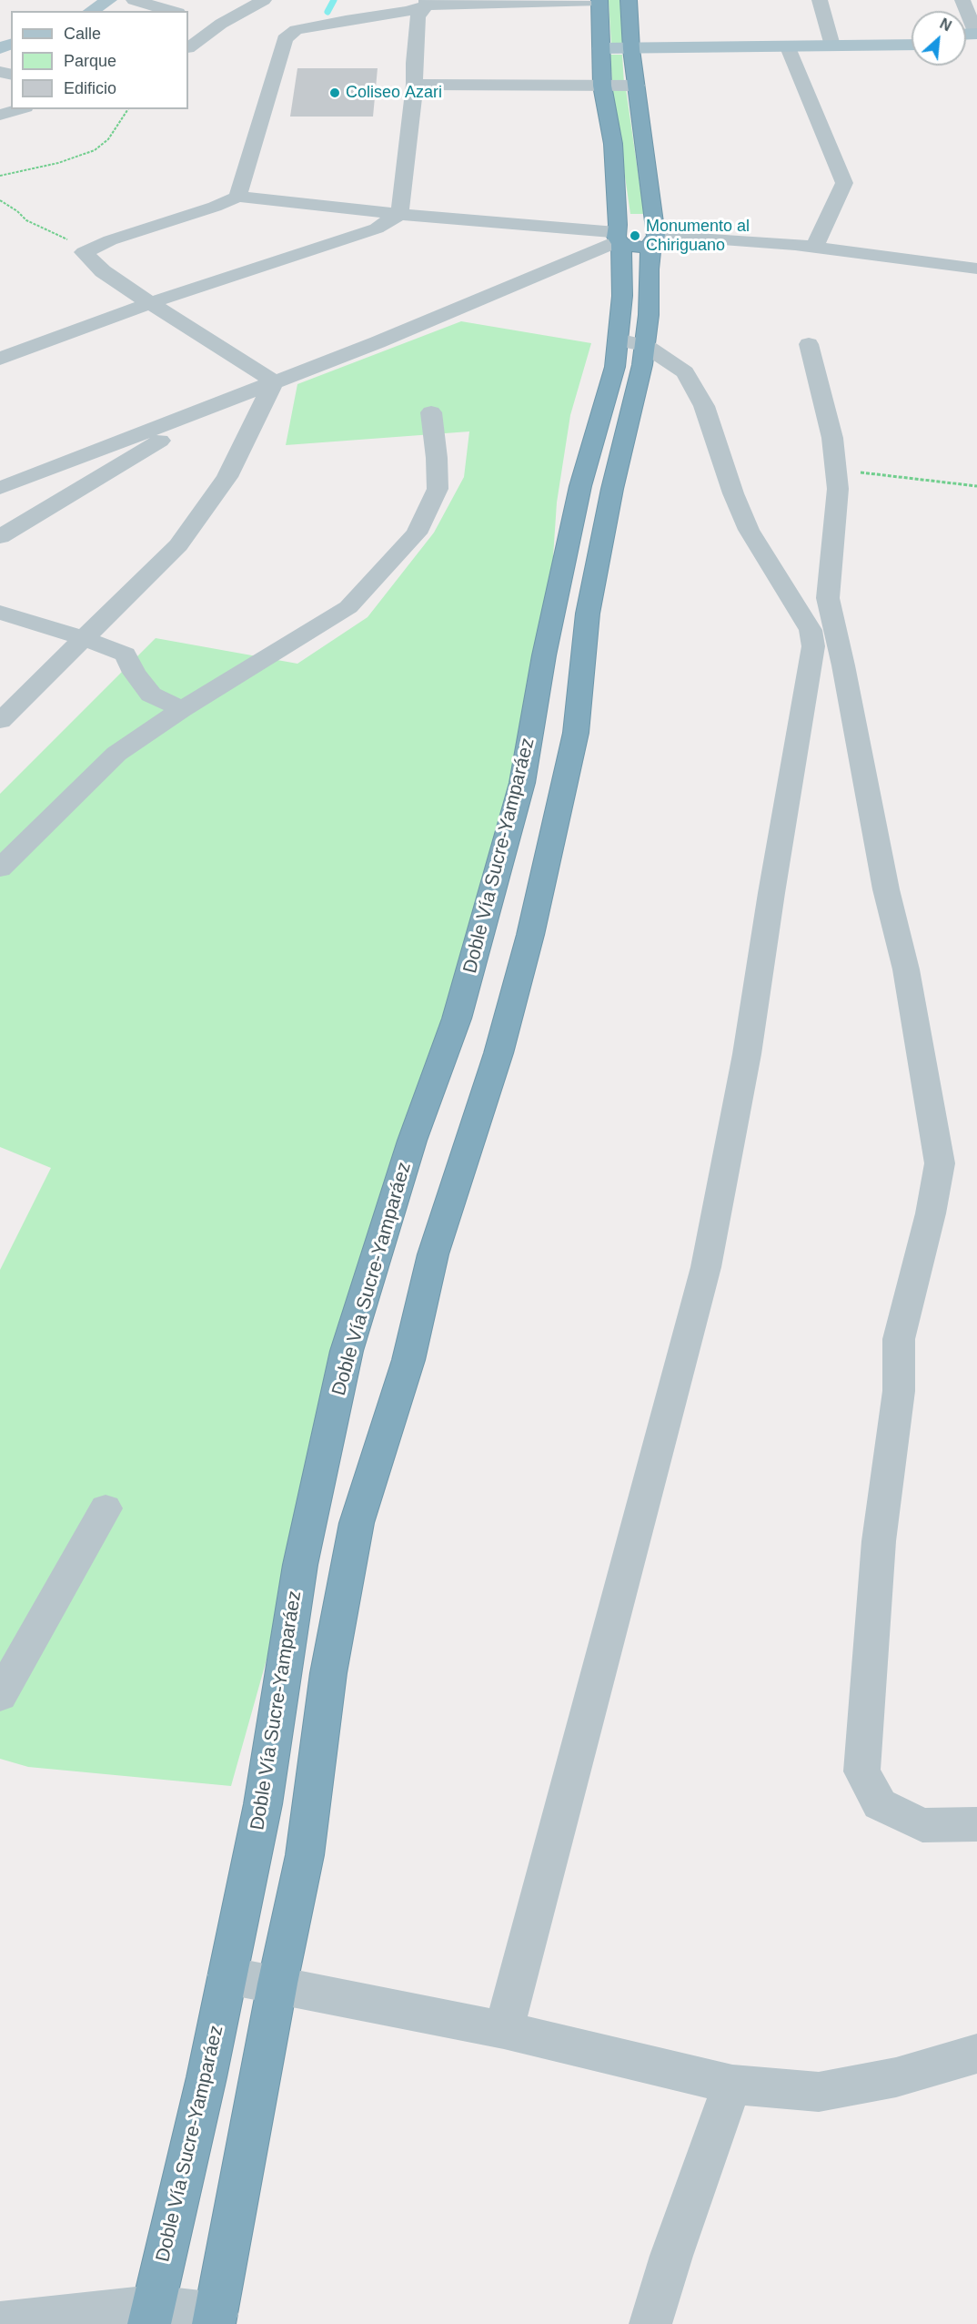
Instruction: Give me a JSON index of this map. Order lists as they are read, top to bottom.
{
  "streets": {
    "highway": ["Doble Vía Sucre-Yamparáez"]
  },
  "places": ["Coliseo Azari", "Monumento al Chiriguano"],
  "legend": ["Calle", "Parque", "Edificio"],
  "north": "top right"
}
